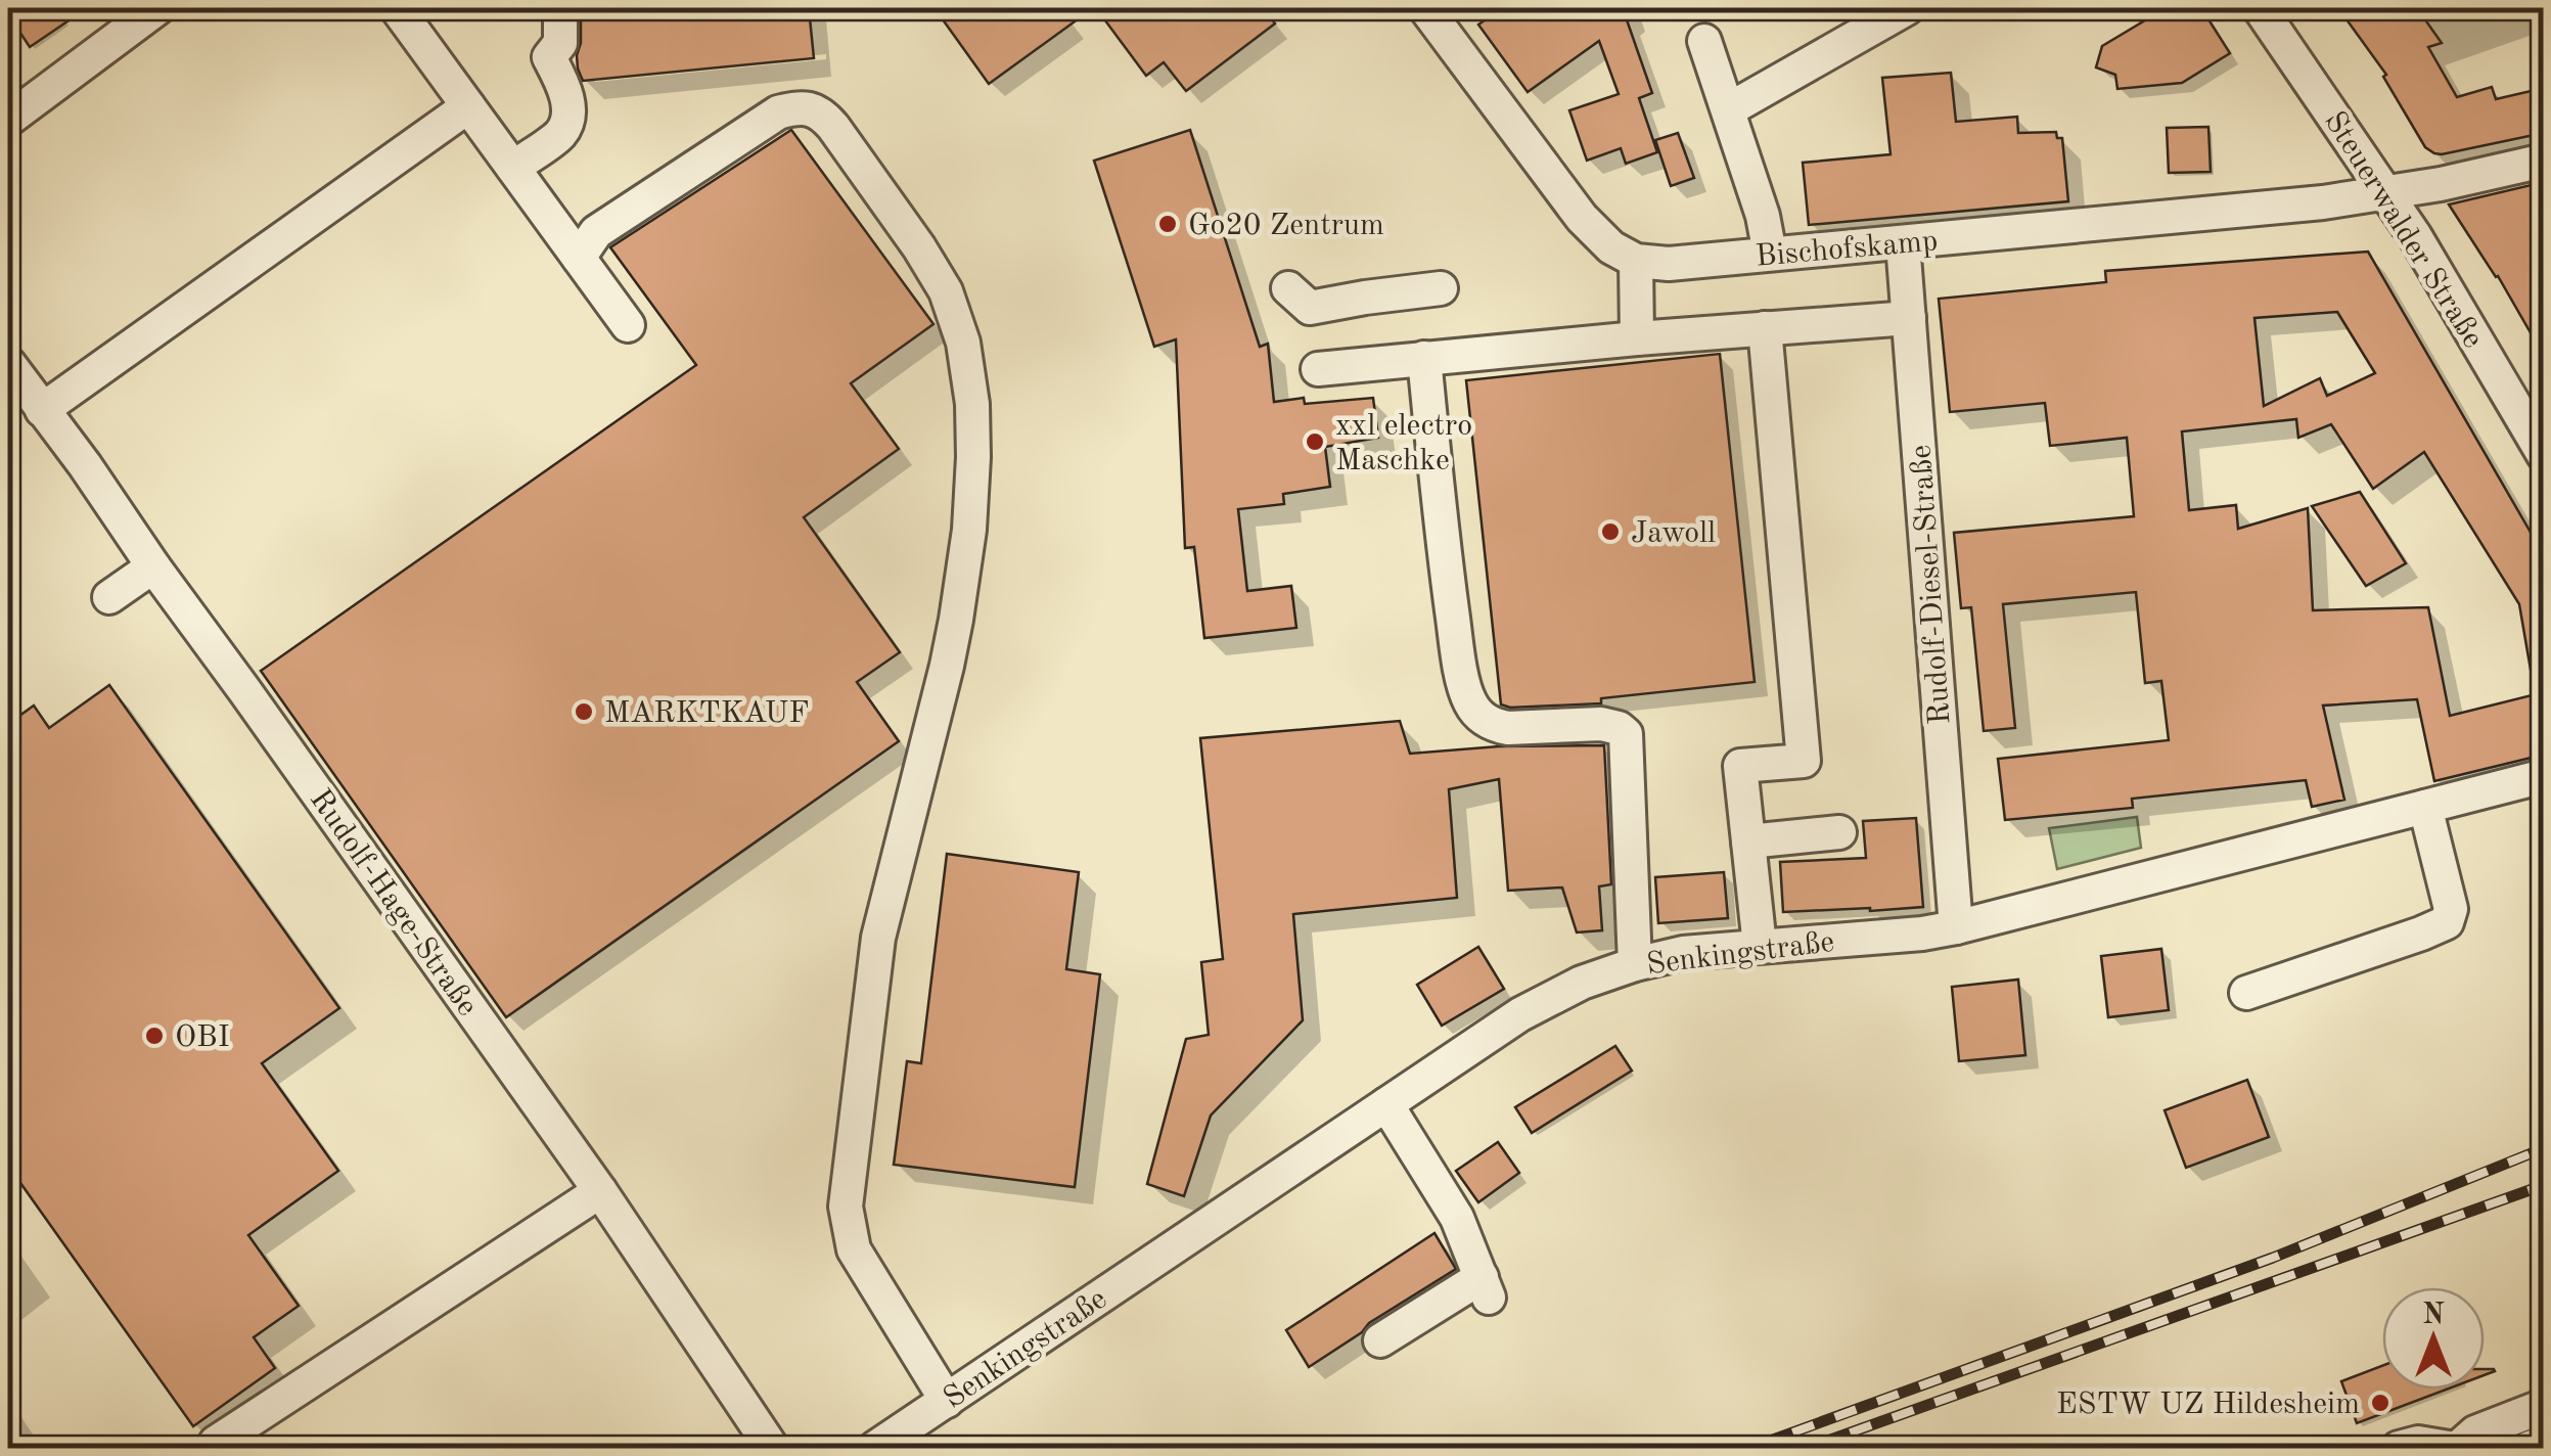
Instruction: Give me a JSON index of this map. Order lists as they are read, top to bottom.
{
  "streets": {
    "street": [
      "Steuerwalder Straße",
      "Bischofskamp",
      "Rudolf-Diesel-Straße",
      "Rudolf-Hage-Straße",
      "Senkingstraße"
    ]
  },
  "crossings": [
    ["Steuerwalder Straße", "Bischofskamp"],
    ["Bischofskamp", "Rudolf-Diesel-Straße"],
    ["Rudolf-Diesel-Straße", "Senkingstraße"]
  ],
  "places": [
    "Go20 Zentrum",
    "xxl electro Maschke",
    "Jawoll",
    "MARKTKAUF",
    "OBI",
    "ESTW UZ Hildesheim"
  ],
  "north": "top"
}
